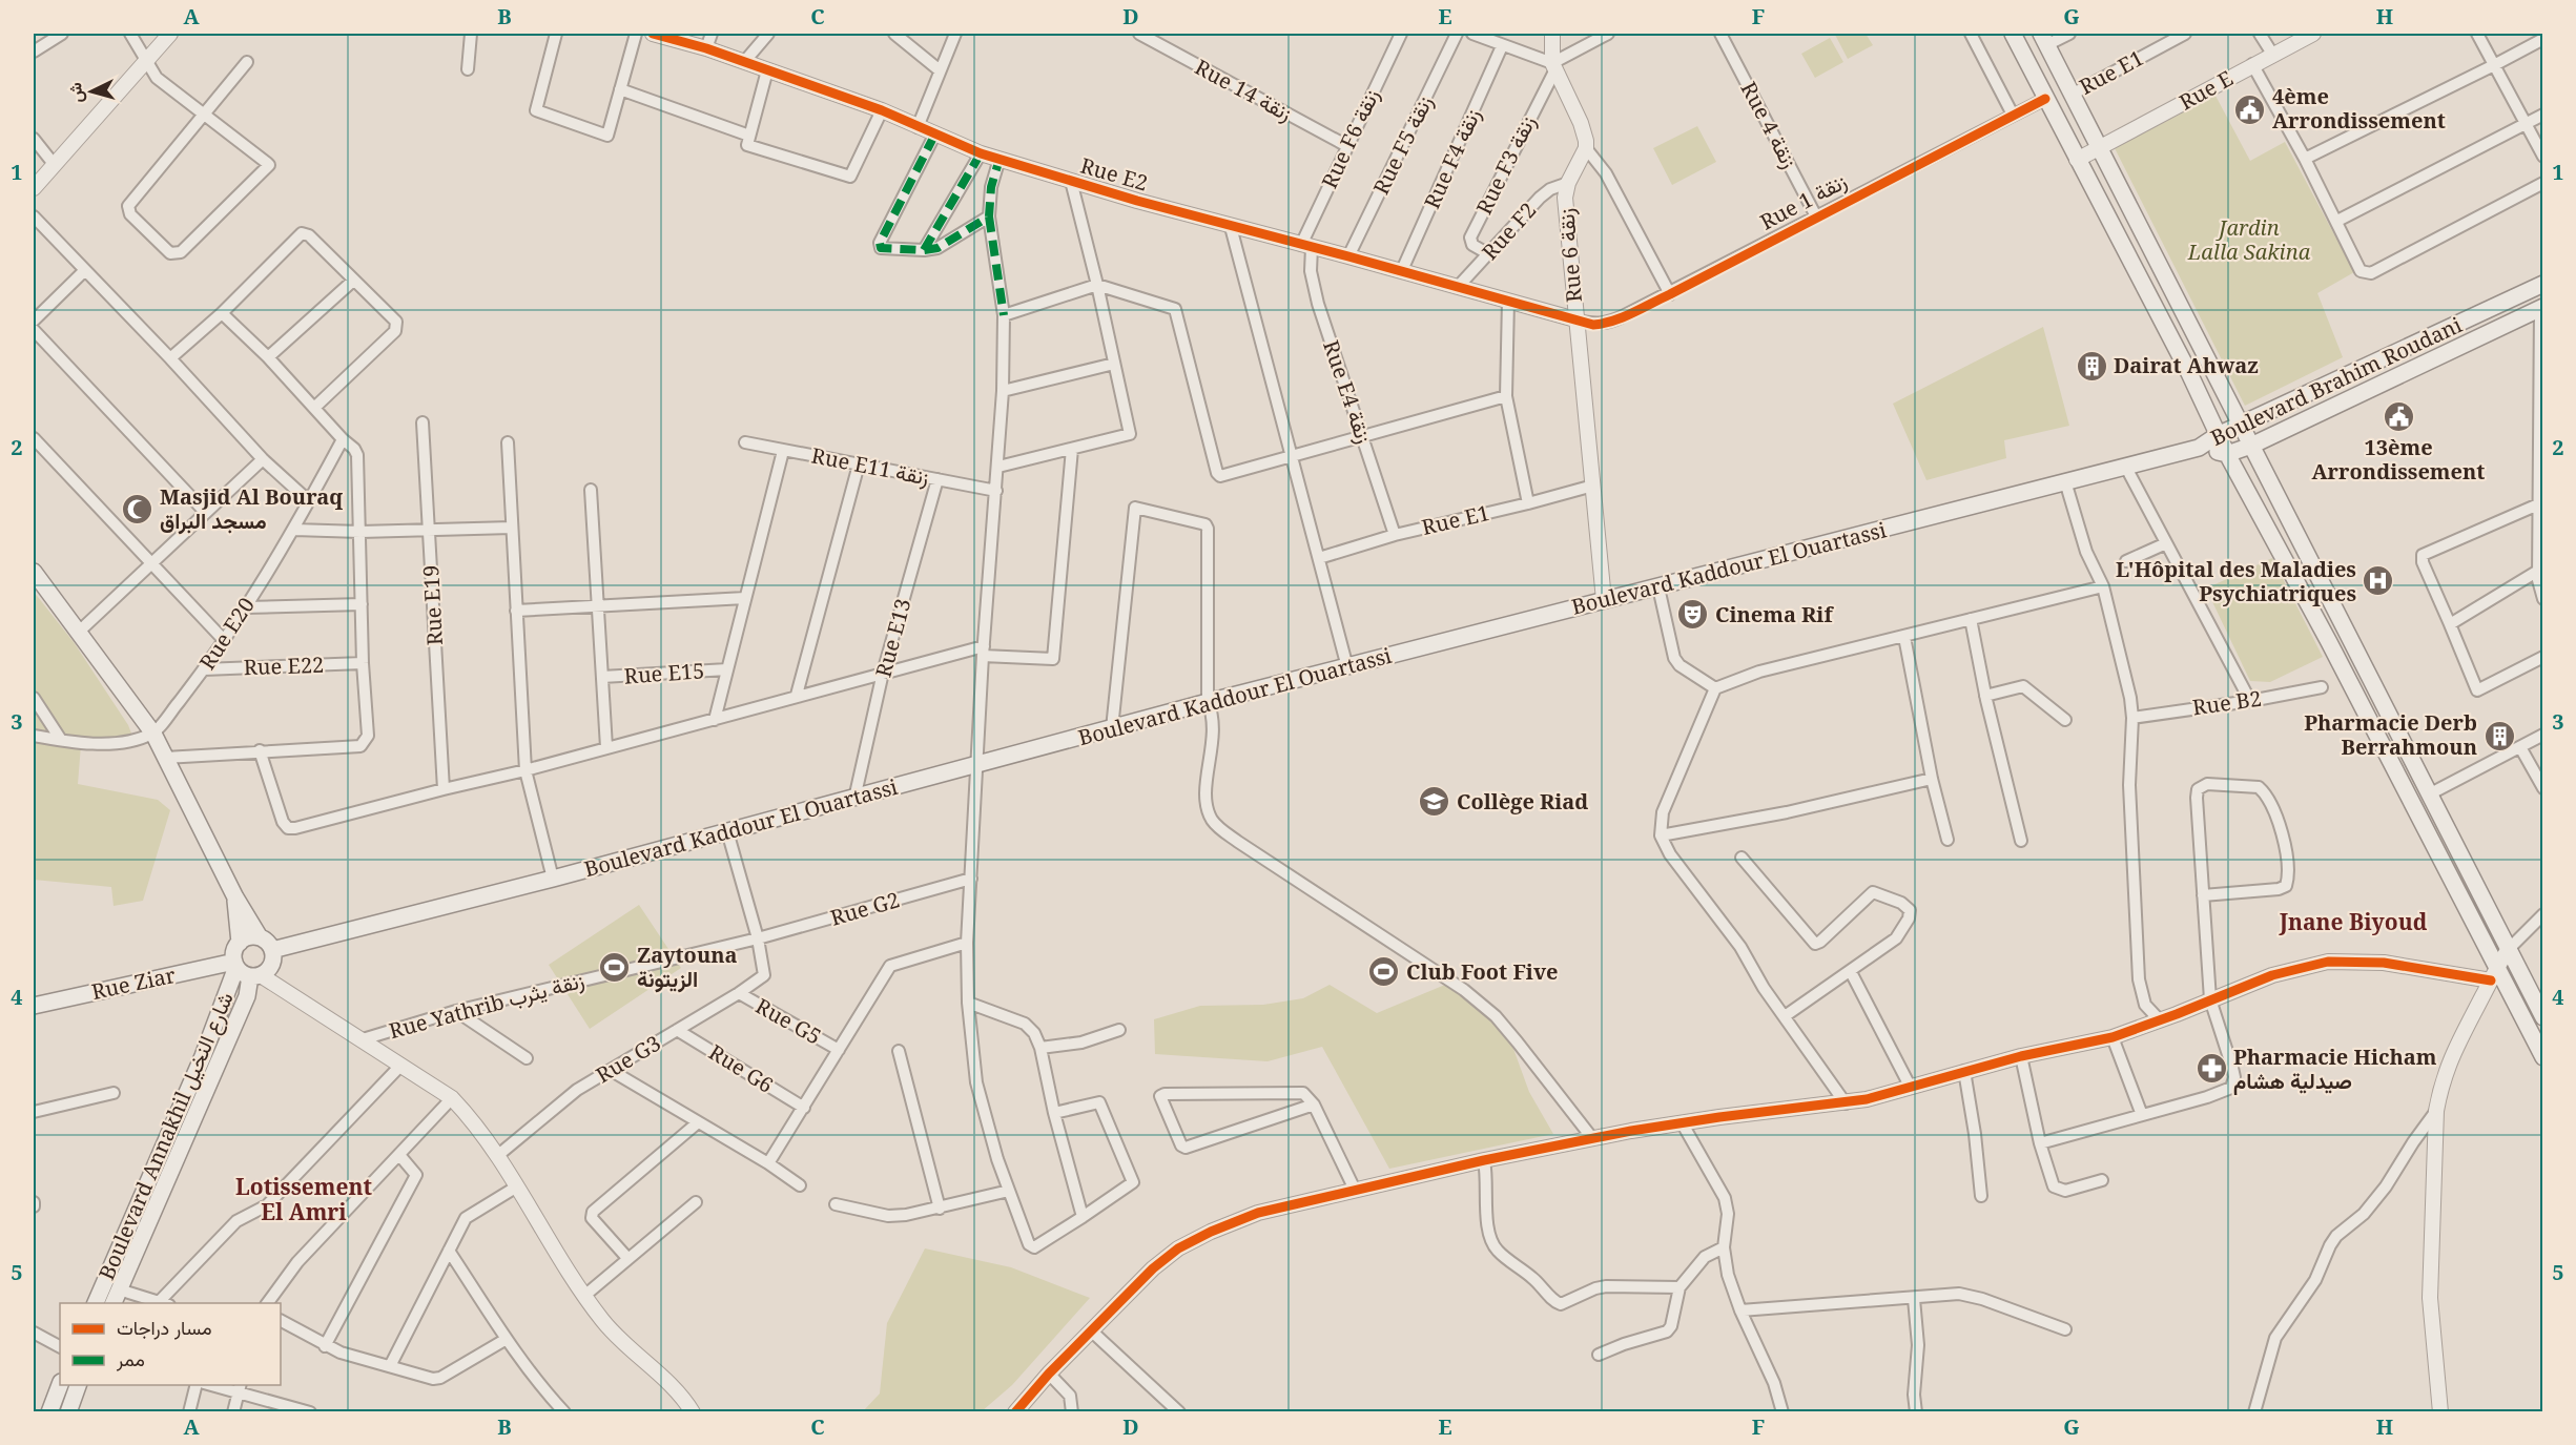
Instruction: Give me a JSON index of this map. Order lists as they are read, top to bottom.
{
  "streets": {
    "main road": [
      "Boulevard Brahim Roudani",
      "Boulevard Kaddour El Ouartassi",
      "Rue Ziar",
      "Boulevard Annakhil شارع النخيل"
    ],
    "street": [
      "Rue E1",
      "Rue 14 زنقة",
      "Rue E",
      "Rue 4 زنقة",
      "Rue F6 زنقة",
      "Rue F5 زنقة",
      "Rue F4 زنقة",
      "Rue F3 زنقة",
      "Rue E2",
      "Rue 1 زنقة",
      "Rue F2",
      "Rue 6 زنقة",
      "Rue E4 زنقة",
      "Rue E11 زنقة",
      "Rue E19",
      "Rue E20",
      "Rue E13",
      "Rue E22",
      "Rue E15",
      "Rue B2",
      "Rue G2",
      "Rue Yathrib زنقة يثرب",
      "Rue G5",
      "Rue G3",
      "Rue G6"
    ]
  },
  "crossings": [
    ["Rue E1", "Rue 6 زنقة"],
    ["Rue E1", "Rue E4 زنقة"],
    ["Rue 14 زنقة", "Rue F6 زنقة"],
    ["Rue 4 زنقة", "Rue 1 زنقة"],
    ["Rue F6 زنقة", "Rue E2"],
    ["Rue F6 زنقة", "Rue E4 زنقة"],
    ["Rue F5 زنقة", "Rue E2"],
    ["Rue F4 زنقة", "Rue E2"],
    ["Rue F3 زنقة", "Rue F2"],
    ["Rue E2", "Rue 1 زنقة"],
    ["Rue E2", "Rue F2"],
    ["Rue E2", "Rue 6 زنقة"],
    ["Rue E2", "Rue E4 زنقة"],
    ["Rue 1 زنقة", "Rue 6 زنقة"],
    ["Rue F2", "Rue 6 زنقة"],
    ["Rue 6 زنقة", "Boulevard Kaddour El Ouartassi"],
    ["Boulevard Brahim Roudani", "Boulevard Kaddour El Ouartassi"],
    ["Rue E11 زنقة", "Rue E13"],
    ["Boulevard Kaddour El Ouartassi", "Rue E13"],
    ["Boulevard Kaddour El Ouartassi", "Rue Ziar"],
    ["Boulevard Kaddour El Ouartassi", "Boulevard Annakhil شارع النخيل"],
    ["Rue E20", "Rue E22"],
    ["Rue G2", "Rue Yathrib زنقة يثرب"],
    ["Rue G2", "Rue G3"],
    ["Rue Ziar", "Boulevard Annakhil شارع النخيل"],
    ["Rue Yathrib زنقة يثرب", "Rue G3"],
    ["Rue G5", "Rue G3"],
    ["Rue G3", "Rue G6"]
  ],
  "districts": ["Jnane Biyoud", "Lotissement El Amri"],
  "parks": ["Jardin Lalla Sakina"],
  "places": {
    "public building": ["4ème Arrondissement", "13ème Arrondissement"],
    "building": ["Dairat Ahwaz", "Pharmacie Derb Berrahmoun"],
    "mosque": ["Masjid Al Bouraq مسجد البراق"],
    "hospital": ["L'Hôpital des Maladies Psychiatriques"],
    "theatre": ["Cinema Rif"],
    "school or university": ["Collège Riad"],
    "sports": ["Zaytouna الزيتونة", "Club Foot Five"],
    "pharmacy": ["Pharmacie Hicham صيدلية هشام"]
  },
  "legend": ["مسار دراجات", "ممر"],
  "north": "left",
  "grid": {
    "columns": [
      "A",
      "B",
      "C",
      "D",
      "E",
      "F",
      "G",
      "H"
    ],
    "rows": [
      "1",
      "2",
      "3",
      "4",
      "5"
    ]
  }
}
